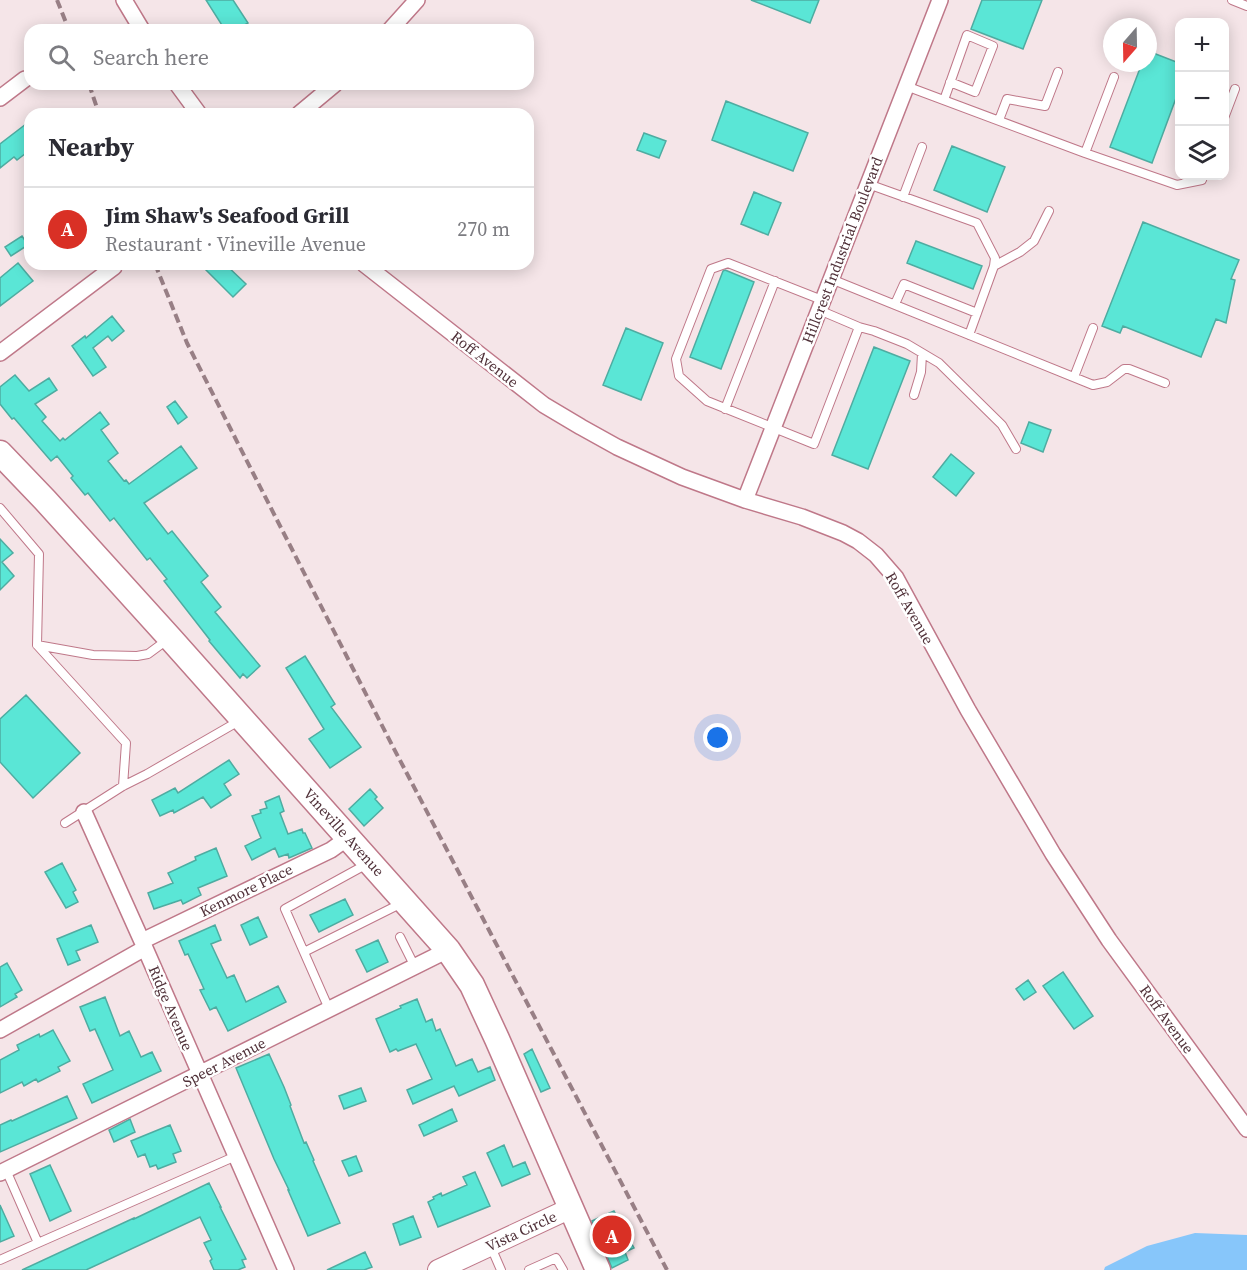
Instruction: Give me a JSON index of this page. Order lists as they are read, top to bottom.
{
  "streets": {
    "main road": ["Vineville Avenue"],
    "street": [
      "Hillcrest Industrial Boulevard",
      "Roff Avenue",
      "Kenmore Place",
      "Ridge Avenue",
      "Speer Avenue",
      "Vista Circle"
    ]
  },
  "crossings": [
    ["Hillcrest Industrial Boulevard", "Roff Avenue"],
    ["Vineville Avenue", "Kenmore Place"],
    ["Vineville Avenue", "Speer Avenue"],
    ["Vineville Avenue", "Vista Circle"],
    ["Kenmore Place", "Ridge Avenue"],
    ["Ridge Avenue", "Speer Avenue"]
  ],
  "north": "bottom",
  "page": {
    "map_buttons": ["+", "−"],
    "search": "Search here",
    "heading": "Nearby",
    "list": [
      {
        "mark": "A",
        "name": "Jim Shaw's Seafood Grill",
        "note": "Restaurant · Vineville Avenue",
        "value": "270 m"
      }
    ],
    "pins": "A"
  }
}
